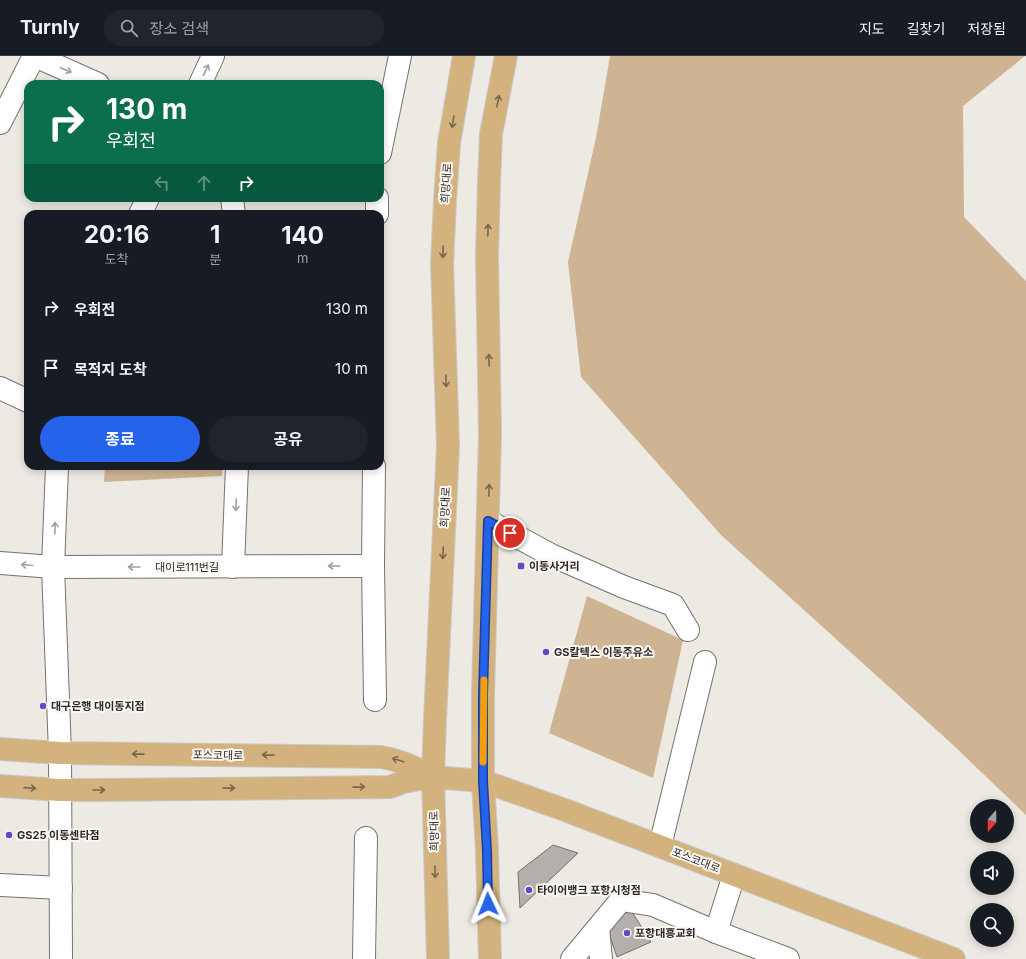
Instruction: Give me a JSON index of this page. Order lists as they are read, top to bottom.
{
  "streets": {
    "main road": ["희망대로", "포스코대로"],
    "street": ["대이로111번길"]
  },
  "crossings": [
    ["희망대로", "포스코대로"]
  ],
  "one_way": ["대이로111번길"],
  "places": {
    "transit": ["이동사거리"],
    "other": [
      "GS칼텍스 이동주유소",
      "대구은행 대이동지점",
      "GS25 이동센타점",
      "타이어뱅크 포항시청점",
      "포항대흥교회"
    ]
  },
  "north": "bottom",
  "page": {
    "header": "Turnly",
    "search": "장소 검색",
    "nav": ["지도", "길찾기", "저장됨"],
    "turn": ["130 m", "우회전"],
    "eta": [
      "20:16",
      "도착",
      "1",
      "분",
      "140",
      "m"
    ],
    "list": [
      {
        "name": "우회전",
        "value": "130 m"
      },
      {
        "name": "목적지 도착",
        "value": "10 m"
      }
    ],
    "buttons": ["종료", "공유"]
  }
}
